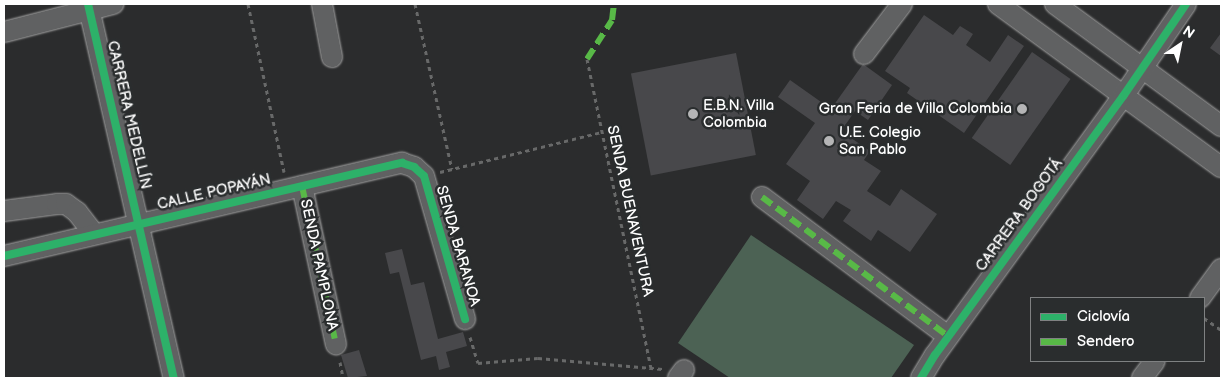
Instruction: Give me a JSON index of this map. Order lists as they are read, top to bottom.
{
  "streets": {
    "street": [
      "CARRERA MEDELLÍN",
      "CALLE POPAYÁN",
      "CARRERA BOGOTÁ",
      "SENDA BARANOA",
      "SENDA PAMPLONA"
    ],
    "path": ["SENDA BUENAVENTURA"]
  },
  "crossings": [
    ["CARRERA MEDELLÍN", "CALLE POPAYÁN"],
    ["CALLE POPAYÁN", "SENDA BARANOA"],
    ["CALLE POPAYÁN", "SENDA PAMPLONA"]
  ],
  "places": ["Gran Feria de Villa Colombia", "E.B.N. Villa Colombia", "U.E. Colegio San Pablo"],
  "legend": ["Ciclovía", "Sendero"],
  "north": "top right"
}
